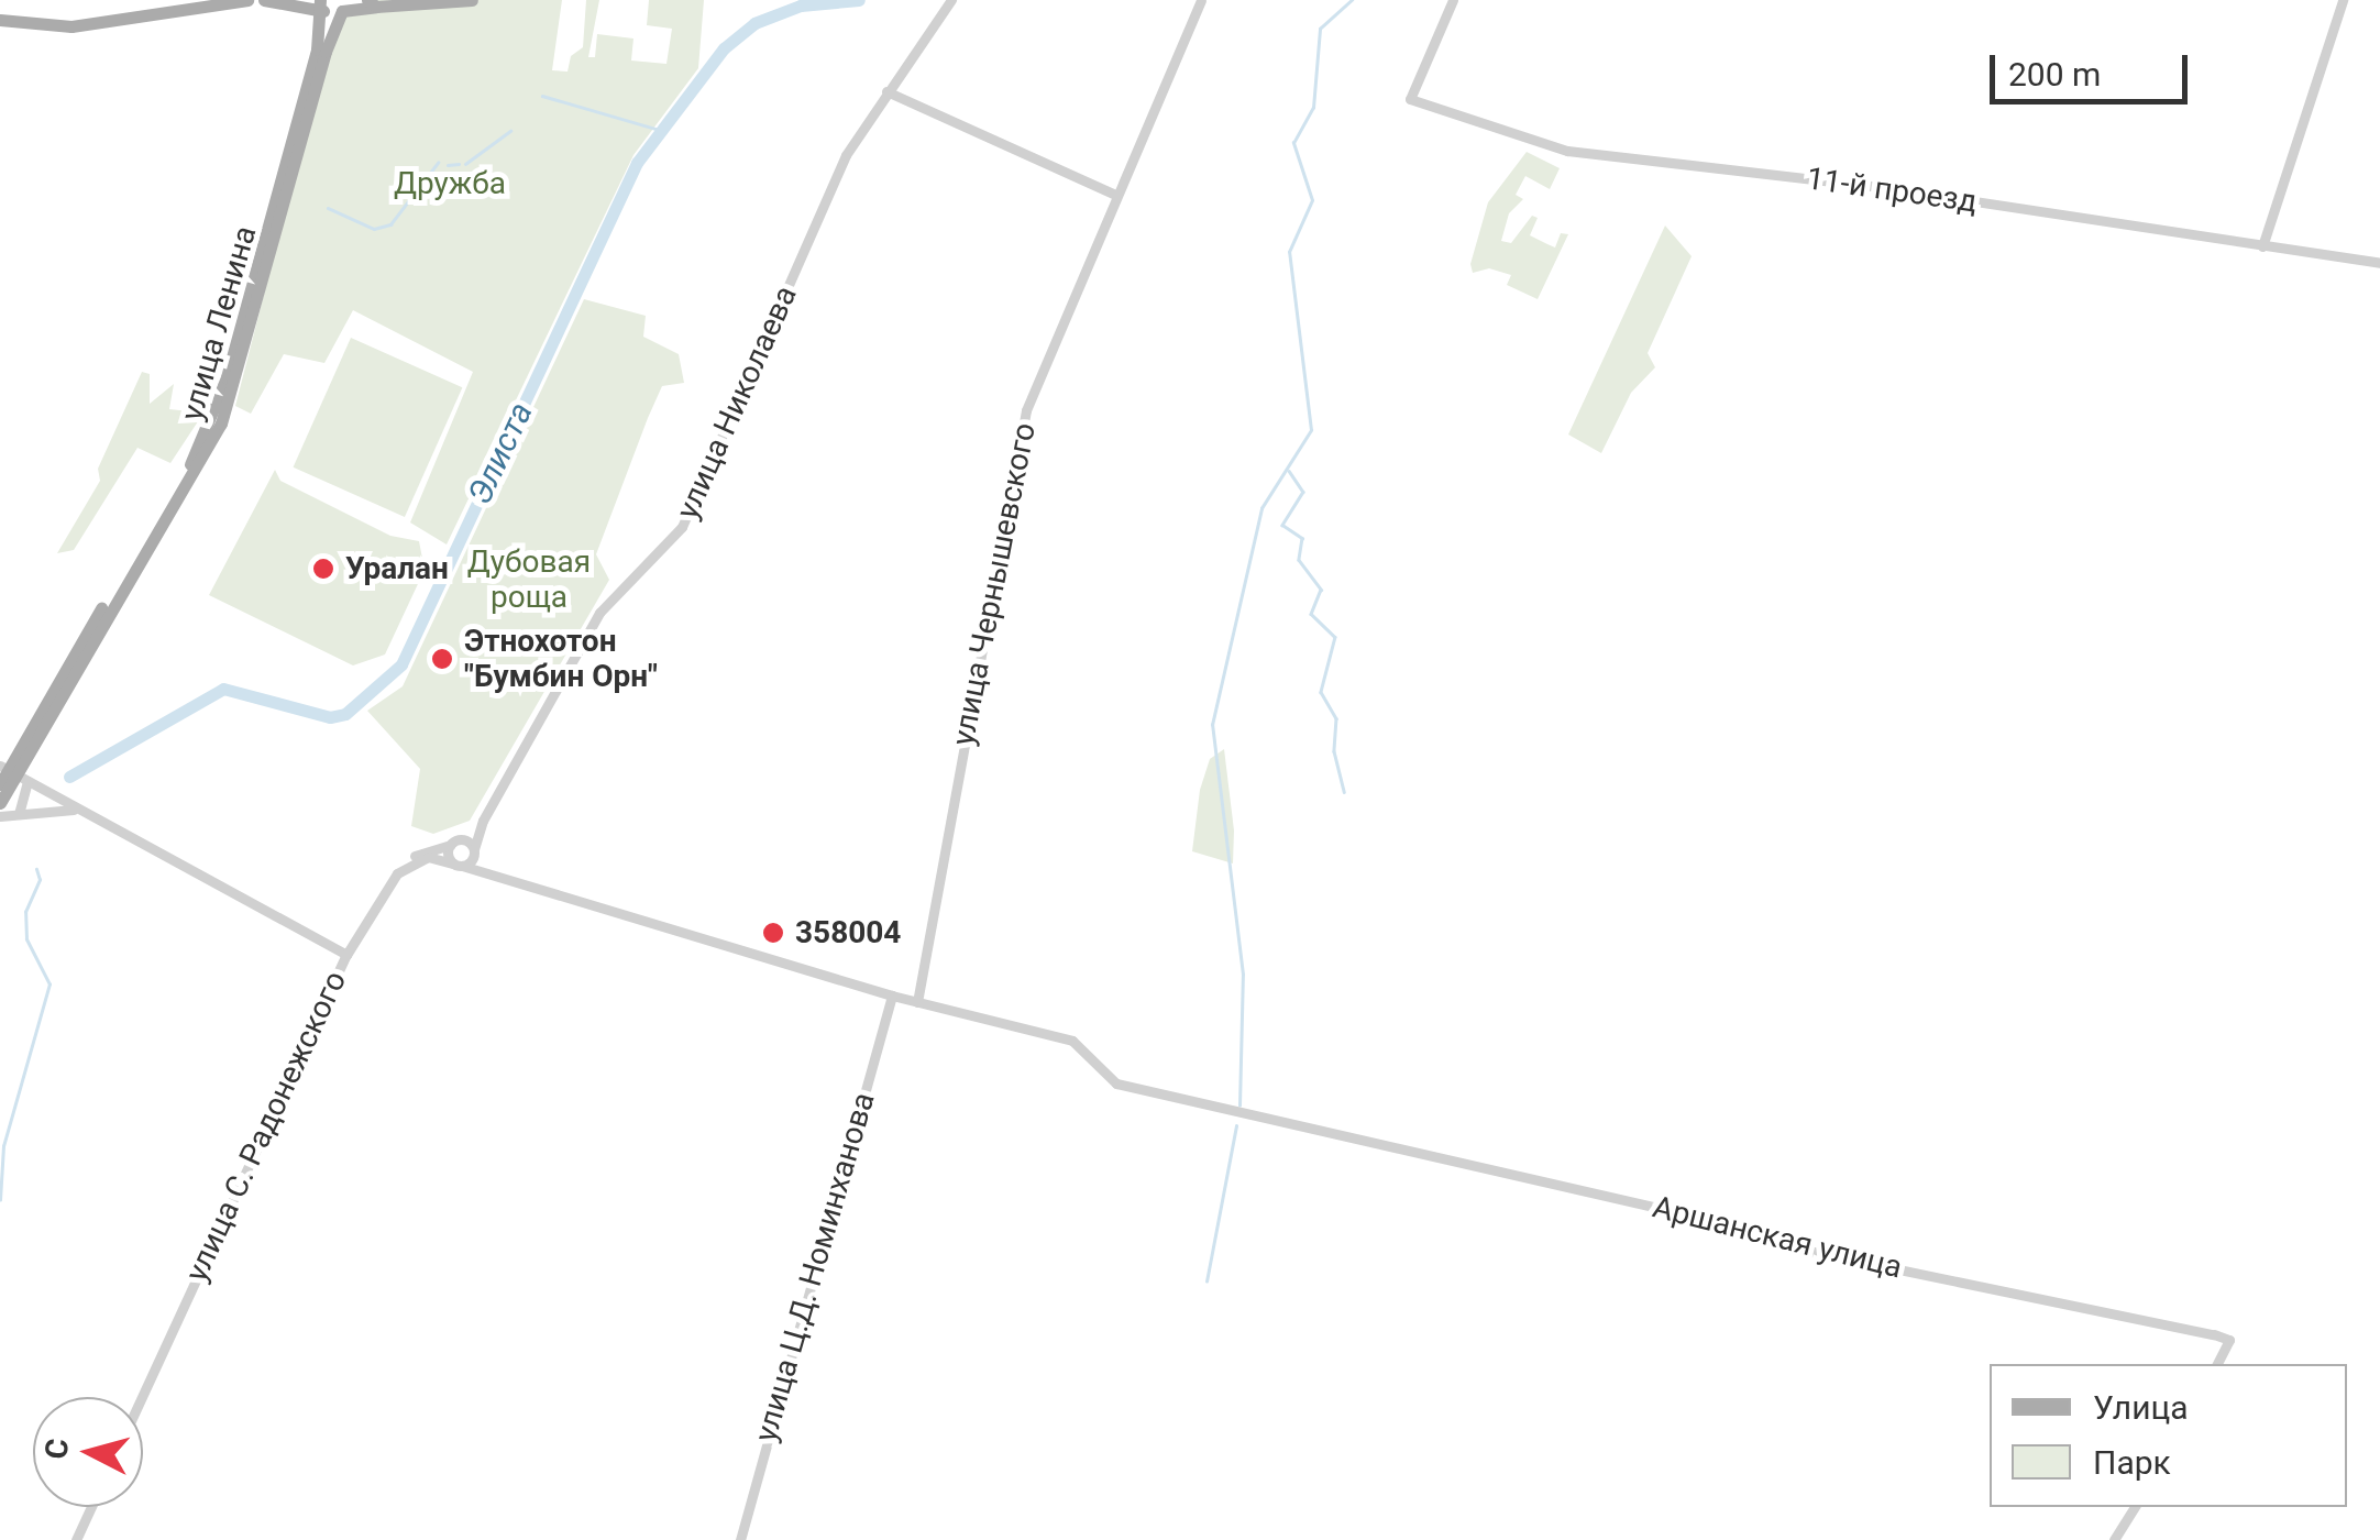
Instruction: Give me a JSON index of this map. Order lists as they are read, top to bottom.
{
  "streets": {
    "main road": ["улица Ленина"],
    "street": [
      "11-й проезд",
      "улица Николаева",
      "улица Чернышевского",
      "улица С. Радонежского",
      "Аршанская улица",
      "улица Ц.Д. Номинханова"
    ]
  },
  "crossings": [
    ["улица Чернышевского", "Аршанская улица"],
    ["Аршанская улица", "улица Ц.Д. Номинханова"]
  ],
  "water": ["Элиста"],
  "parks": ["Дружба", "Дубовая роща"],
  "places": ["Уралан", "Этнохотон \"Бумбин Орн\"", "358004"],
  "legend": ["Улица", "Парк"],
  "scale_bar": "200 m",
  "north": "left"
}
